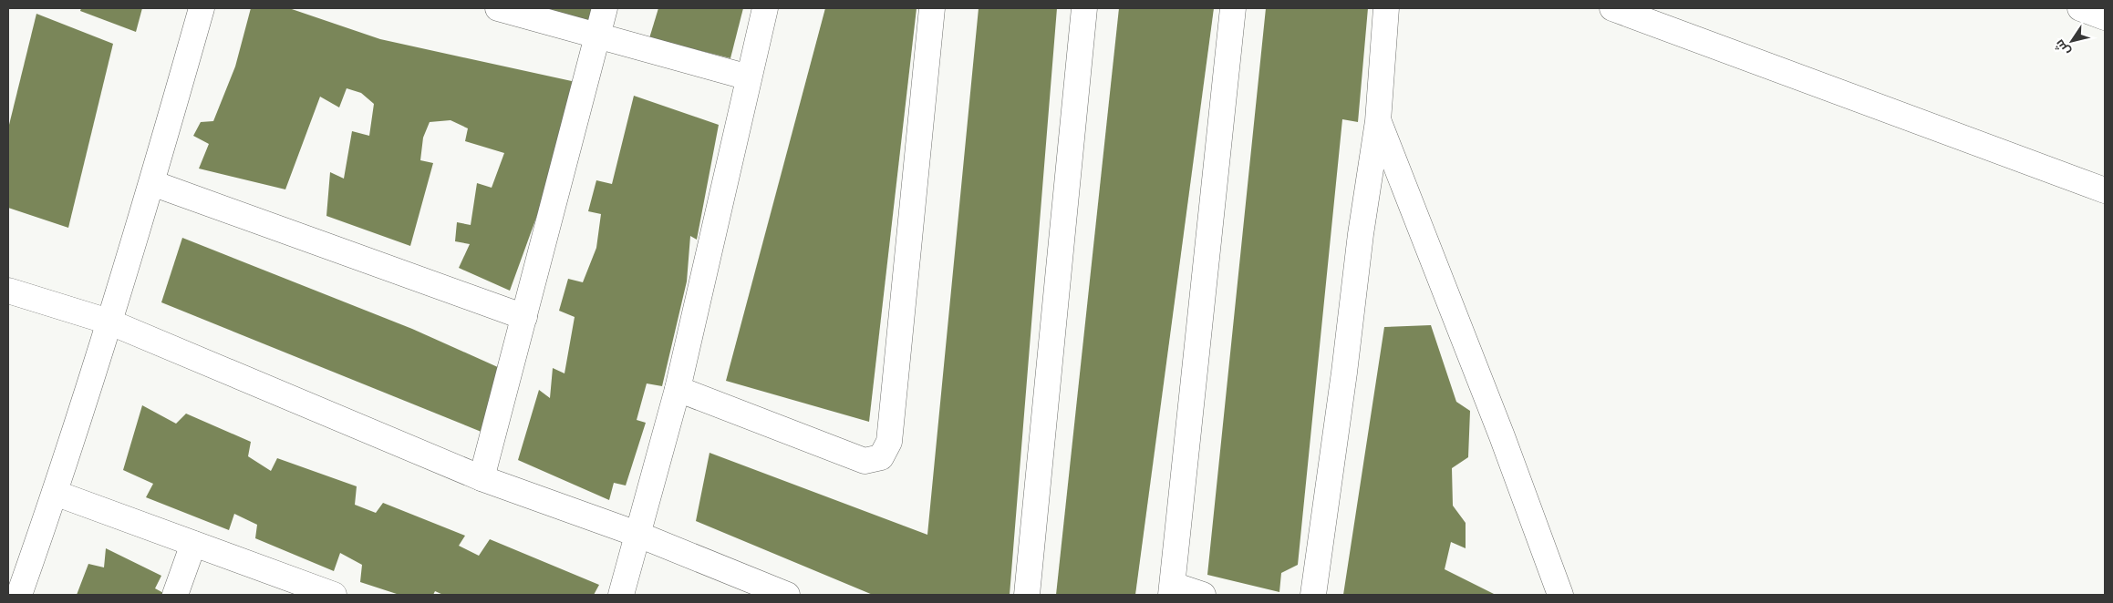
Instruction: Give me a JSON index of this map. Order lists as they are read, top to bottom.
{
  "north": "bottom left"
}
